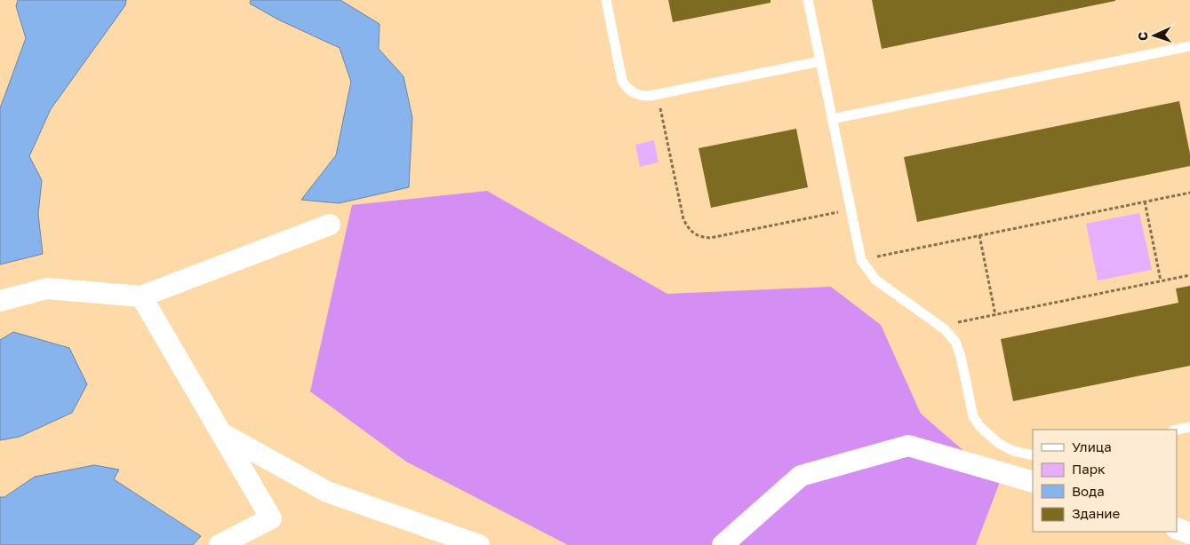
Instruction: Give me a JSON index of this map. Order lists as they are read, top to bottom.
{
  "legend": [
    "Улица",
    "Парк",
    "Вода",
    "Здание"
  ],
  "north": "left"
}
